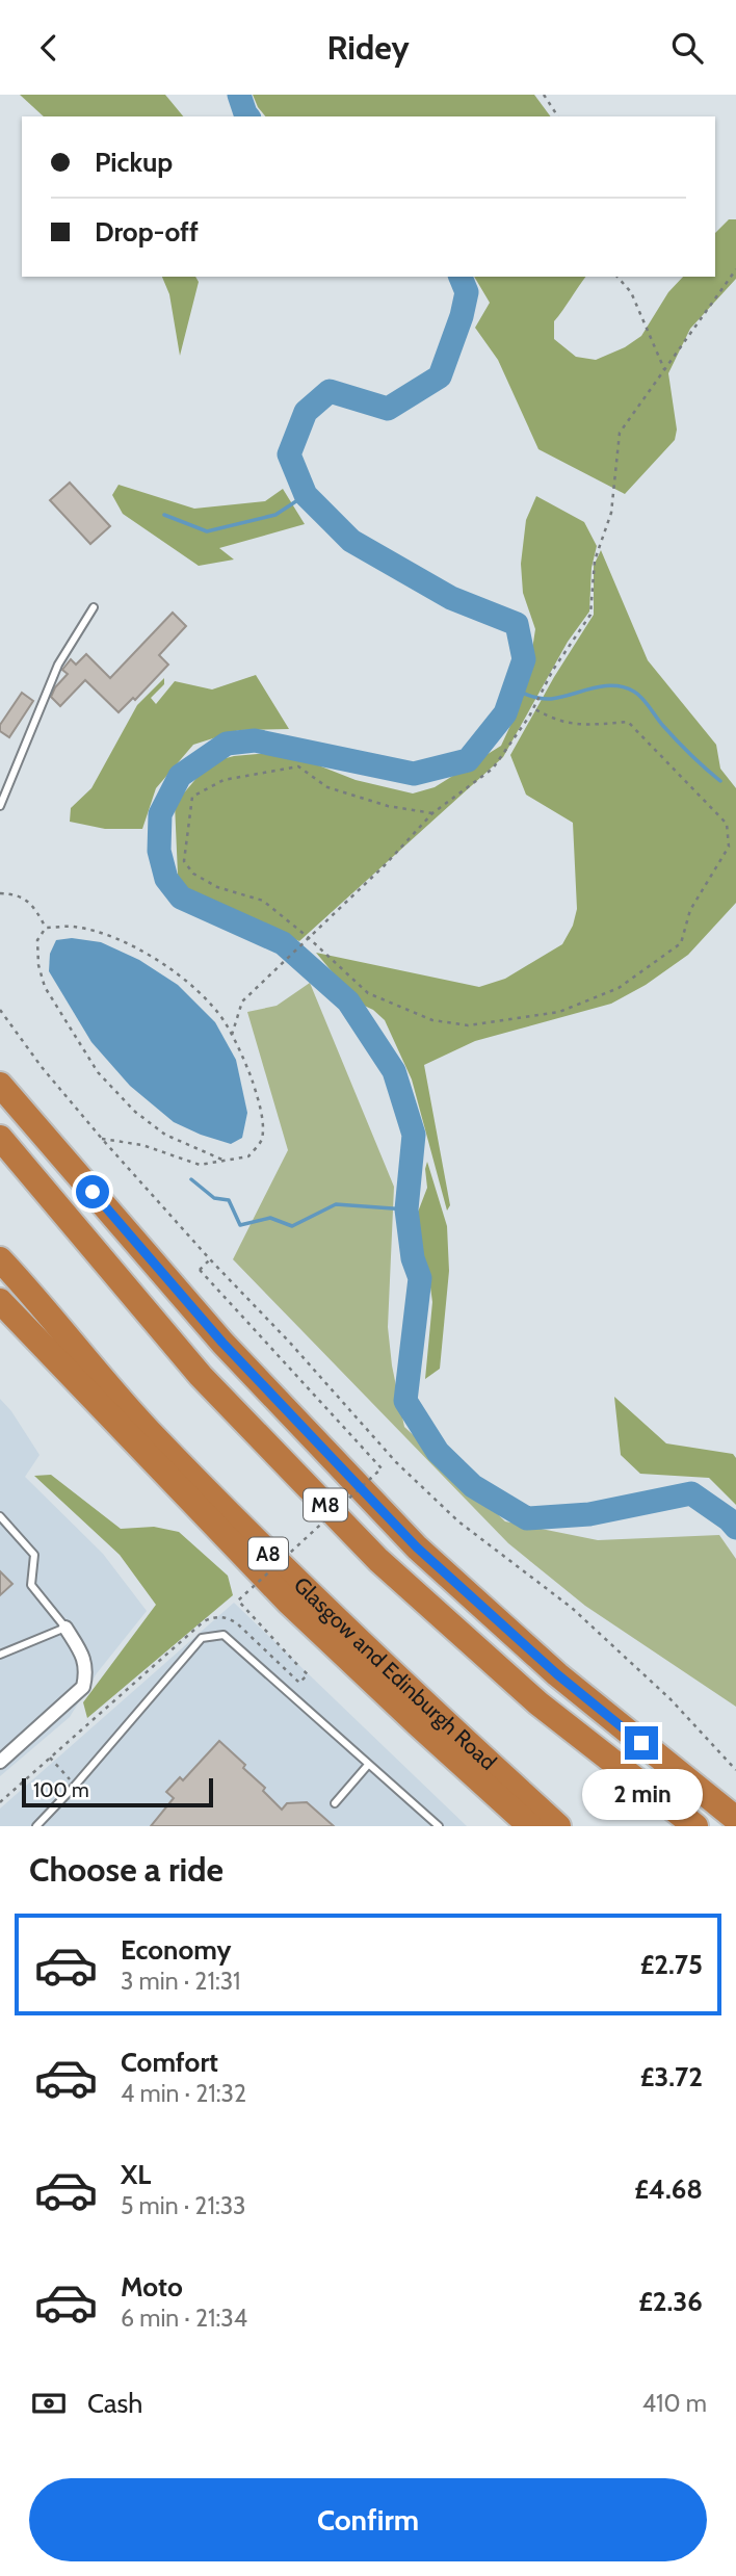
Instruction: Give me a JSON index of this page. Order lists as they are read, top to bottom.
{
  "streets": {
    "highway": ["M8", "A8", "Glasgow and Edinburgh Road"]
  },
  "scale_bar": "100 m",
  "page": {
    "header": "Ridey",
    "banner": ["Pickup", "Drop-off"],
    "bubble": "2 min",
    "scale": "100 m",
    "heading": "Choose a ride",
    "list": [
      {
        "name": "Economy",
        "note": "3 min · 21:31",
        "value": "£2.75"
      },
      {
        "name": "Comfort",
        "note": "4 min · 21:32",
        "value": "£3.72"
      },
      {
        "name": "XL",
        "note": "5 min · 21:33",
        "value": "£4.68"
      },
      {
        "name": "Moto",
        "note": "6 min · 21:34",
        "value": "£2.36"
      }
    ],
    "pay": ["Cash", "410 m"],
    "buttons": "Confirm"
  }
}
